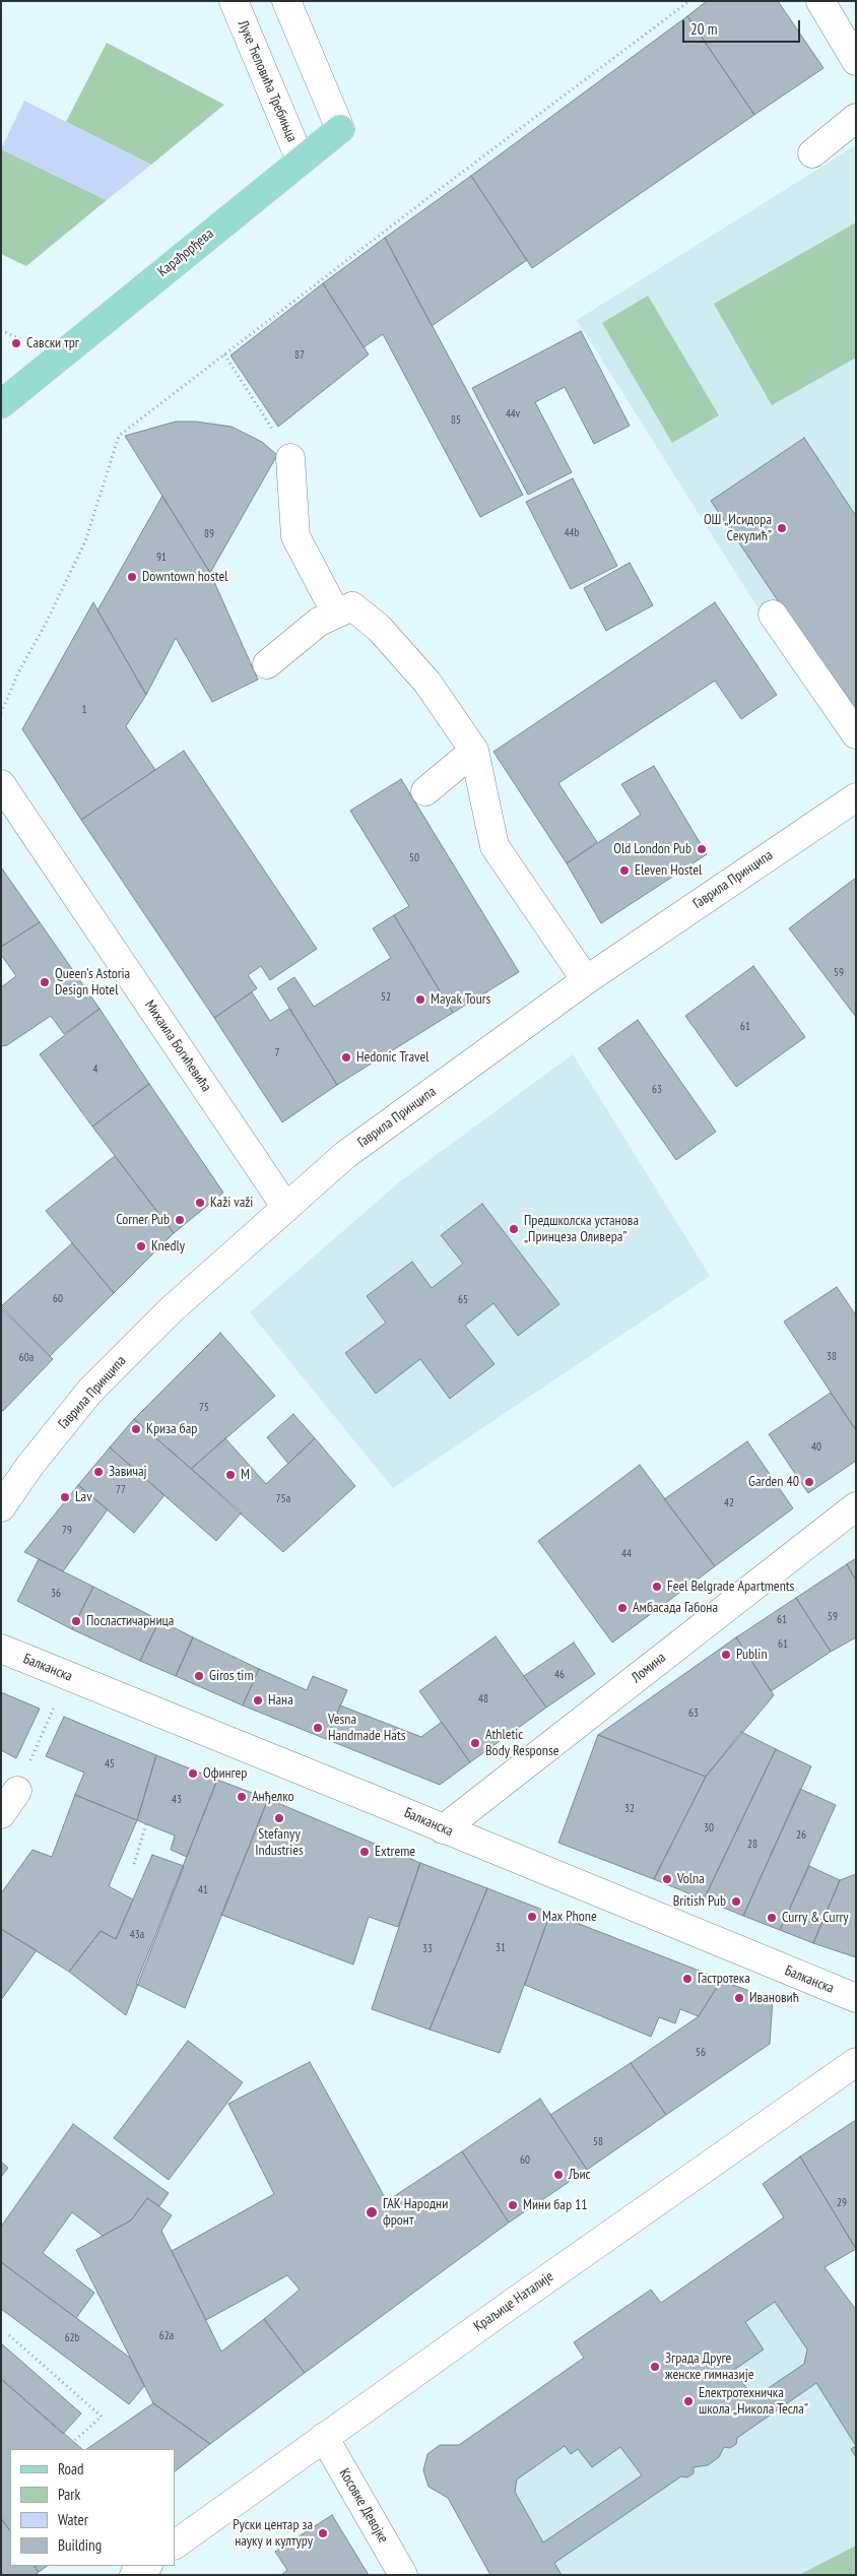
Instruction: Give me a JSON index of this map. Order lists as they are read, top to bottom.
{
  "streets": {
    "main road": ["Карађорђева"],
    "street": [
      "Луке Ћеловића Требињца",
      "Гаврила Принципа",
      "Михаила Богићевића",
      "Балканска",
      "Ломина",
      "Краљице Наталије",
      "Косовке Девојке"
    ]
  },
  "crossings": [
    ["Луке Ћеловића Требињца", "Карађорђева"],
    ["Гаврила Принципа", "Михаила Богићевића"],
    ["Балканска", "Ломина"],
    ["Краљице Наталије", "Косовке Девојке"]
  ],
  "places": [
    "Савски трг",
    "ОШ „Исидора Секулић”",
    "Downtown hostel",
    "Old London Pub",
    "Eleven Hostel",
    "Queen’s Astoria Design Hotel",
    "Mayak Tours",
    "Hedonic Travel",
    "Kaži važi",
    "Corner Pub",
    "Предшколска установа „Принцеза Оливера”",
    "Knedly",
    "Криза бар",
    "Завичај",
    "M",
    "Garden 40",
    "Lav",
    "Feel Belgrade Apartments",
    "Амбасада Габона",
    "Посластичарница",
    "Publin",
    "Giros tim",
    "Нана",
    "Vesna Handmade Hats",
    "Athletic Body Response",
    "Офингер",
    "Анђелко",
    "Stefanyy Industries",
    "Extreme",
    "Volna",
    "British Pub",
    "Max Phone",
    "Curry & Curry",
    "Гастротека",
    "Ивановић",
    "Љис",
    "Мини бар 11",
    "ГАК Народни фронт",
    "Зграда Друге женске гимназије",
    "Електротехничка школа „Никола Тесла”",
    "Руски центар за науку и културу"
  ],
  "house_numbers": [
    "87",
    "44v",
    "85",
    "44b",
    "89",
    "91",
    "1",
    "50",
    "59",
    "52",
    "61",
    "7",
    "4",
    "63",
    "60",
    "65",
    "38",
    "60a",
    "75",
    "40",
    "77",
    "75a",
    "42",
    "79",
    "44",
    "36",
    "59",
    "61",
    "61",
    "46",
    "48",
    "63",
    "45",
    "43",
    "32",
    "30",
    "26",
    "28",
    "41",
    "43a",
    "31",
    "33",
    "56",
    "58",
    "60",
    "29",
    "62a",
    "62b"
  ],
  "legend": [
    "Road",
    "Park",
    "Water",
    "Building"
  ],
  "scale_bar": "20 m"
}
